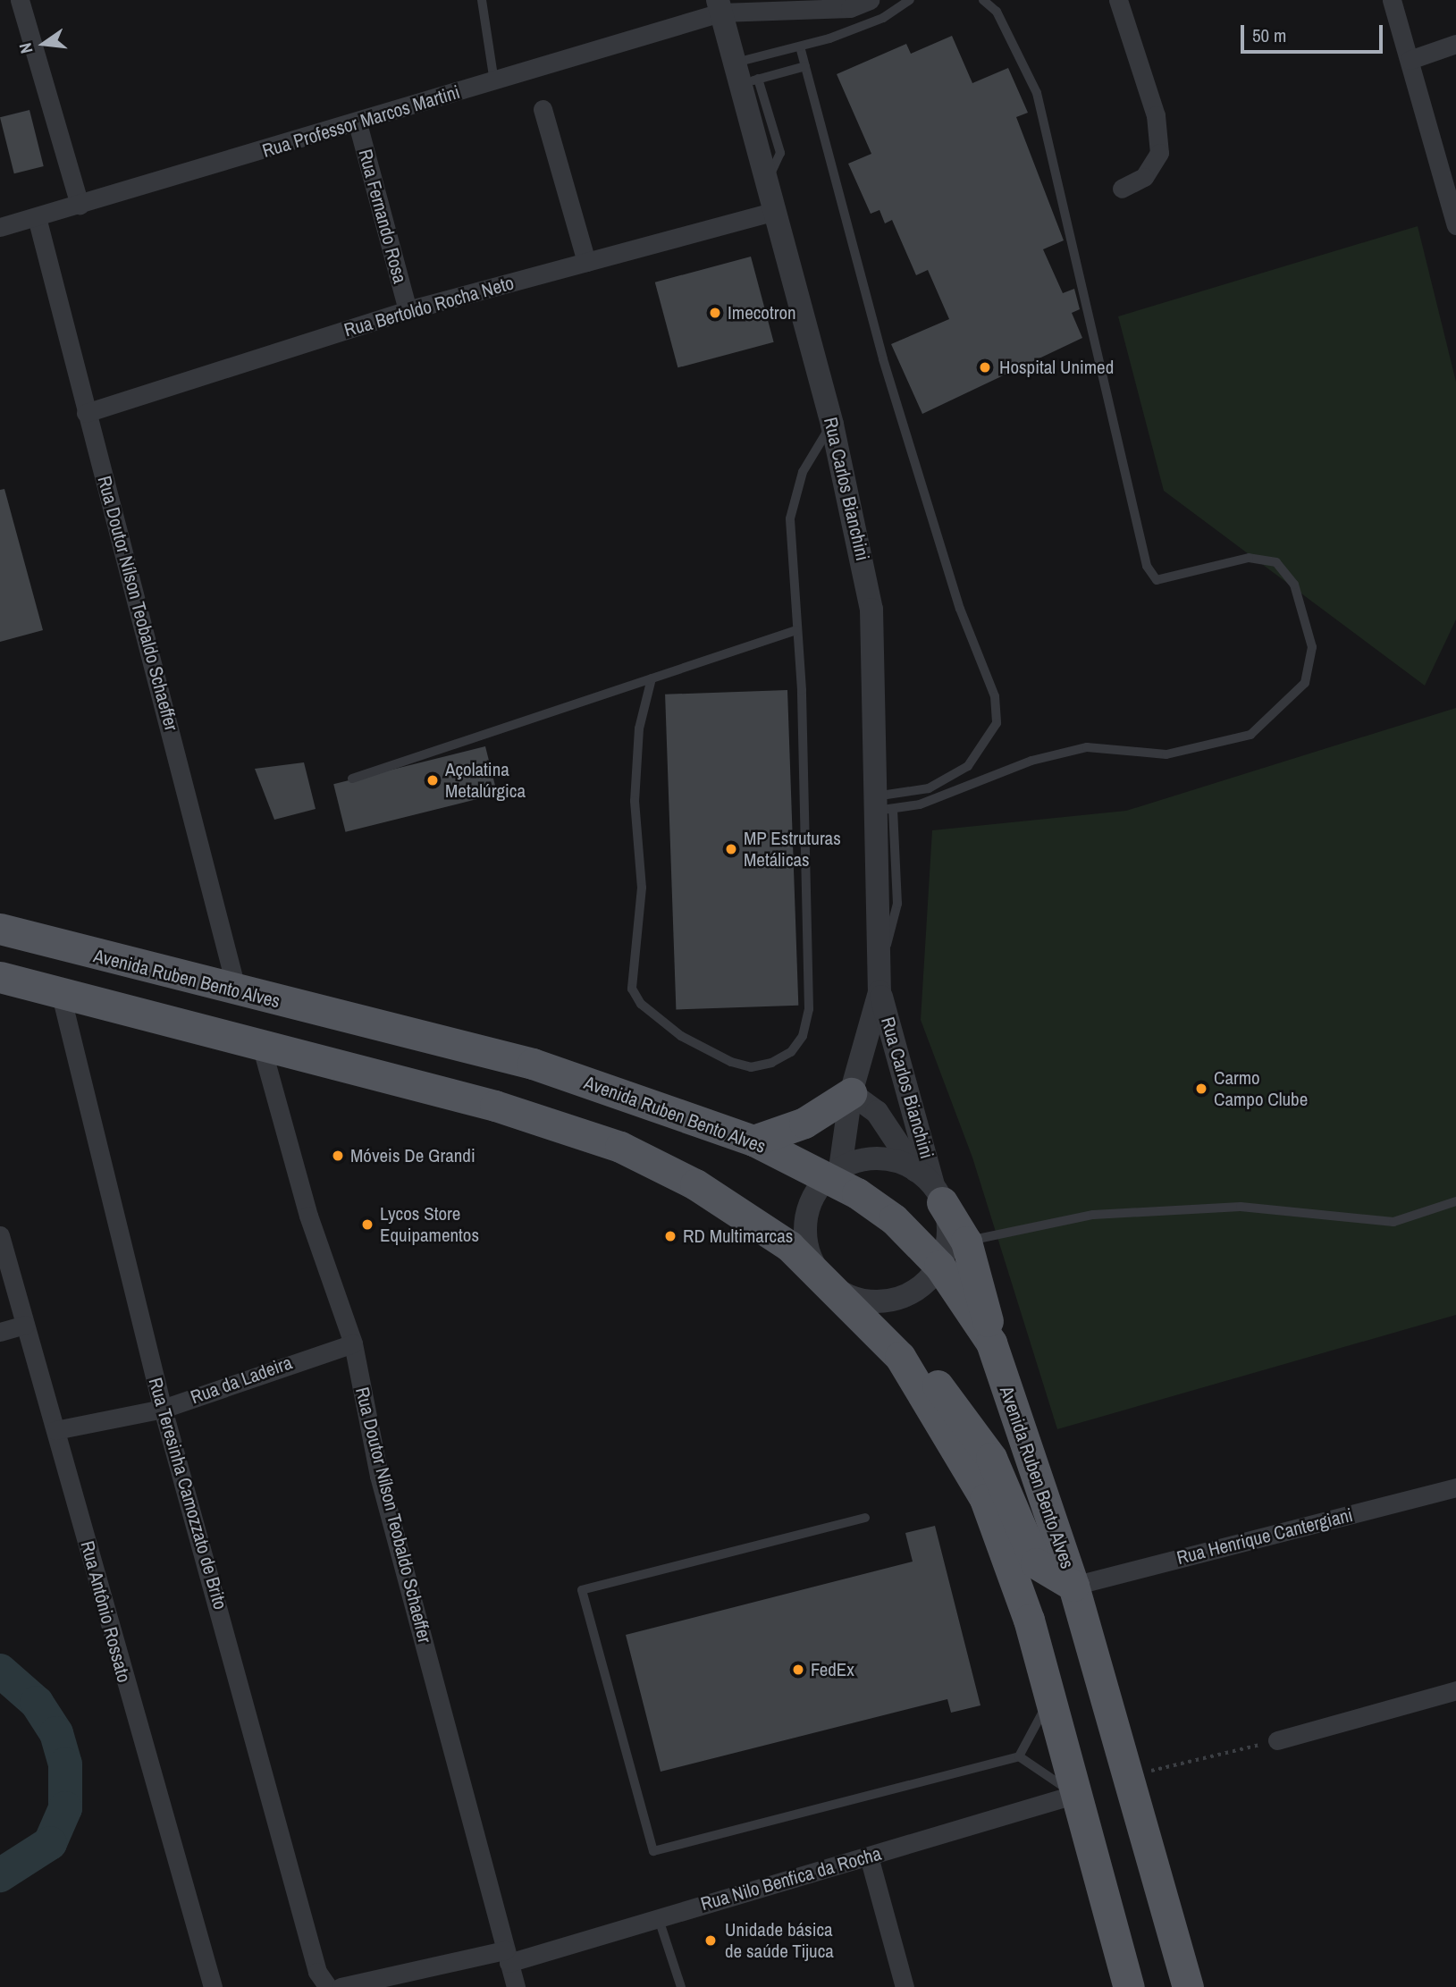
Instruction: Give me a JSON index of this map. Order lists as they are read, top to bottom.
{
  "streets": {
    "main road": ["Avenida Ruben Bento Alves"],
    "street": [
      "Rua Professor Marcos Martini",
      "Rua Fernando Rosa",
      "Rua Bertoldo Rocha Neto",
      "Rua Carlos Bianchini",
      "Rua Doutor Nílson Teobaldo Schaeffer",
      "Rua da Ladeira",
      "Rua Teresinha Camozzato de Brito",
      "Rua Henrique Cantergiani",
      "Rua Antônio Rossato",
      "Rua Nilo Benfica da Rocha"
    ]
  },
  "crossings": [
    ["Rua Professor Marcos Martini", "Rua Fernando Rosa"],
    ["Rua Professor Marcos Martini", "Rua Carlos Bianchini"],
    ["Rua Professor Marcos Martini", "Rua Doutor Nílson Teobaldo Schaeffer"],
    ["Rua Fernando Rosa", "Rua Bertoldo Rocha Neto"],
    ["Rua Bertoldo Rocha Neto", "Rua Carlos Bianchini"],
    ["Rua Bertoldo Rocha Neto", "Rua Doutor Nílson Teobaldo Schaeffer"],
    ["Rua Carlos Bianchini", "Avenida Ruben Bento Alves"],
    ["Rua Doutor Nílson Teobaldo Schaeffer", "Avenida Ruben Bento Alves"],
    ["Rua Doutor Nílson Teobaldo Schaeffer", "Rua da Ladeira"],
    ["Rua Doutor Nílson Teobaldo Schaeffer", "Rua Nilo Benfica da Rocha"],
    ["Avenida Ruben Bento Alves", "Rua Henrique Cantergiani"],
    ["Rua da Ladeira", "Rua Teresinha Camozzato de Brito"],
    ["Rua da Ladeira", "Rua Antônio Rossato"]
  ],
  "places": [
    "Imecotron",
    "Hospital Unimed",
    "Açolatina Metalúrgica",
    "MP Estruturas Metálicas",
    "Carmo Campo Clube",
    "Móveis De Grandi",
    "Lycos Store Equipamentos",
    "RD Multimarcas",
    "FedEx",
    "Unidade básica de saúde Tijuca"
  ],
  "scale_bar": "50 m",
  "north": "left"
}
